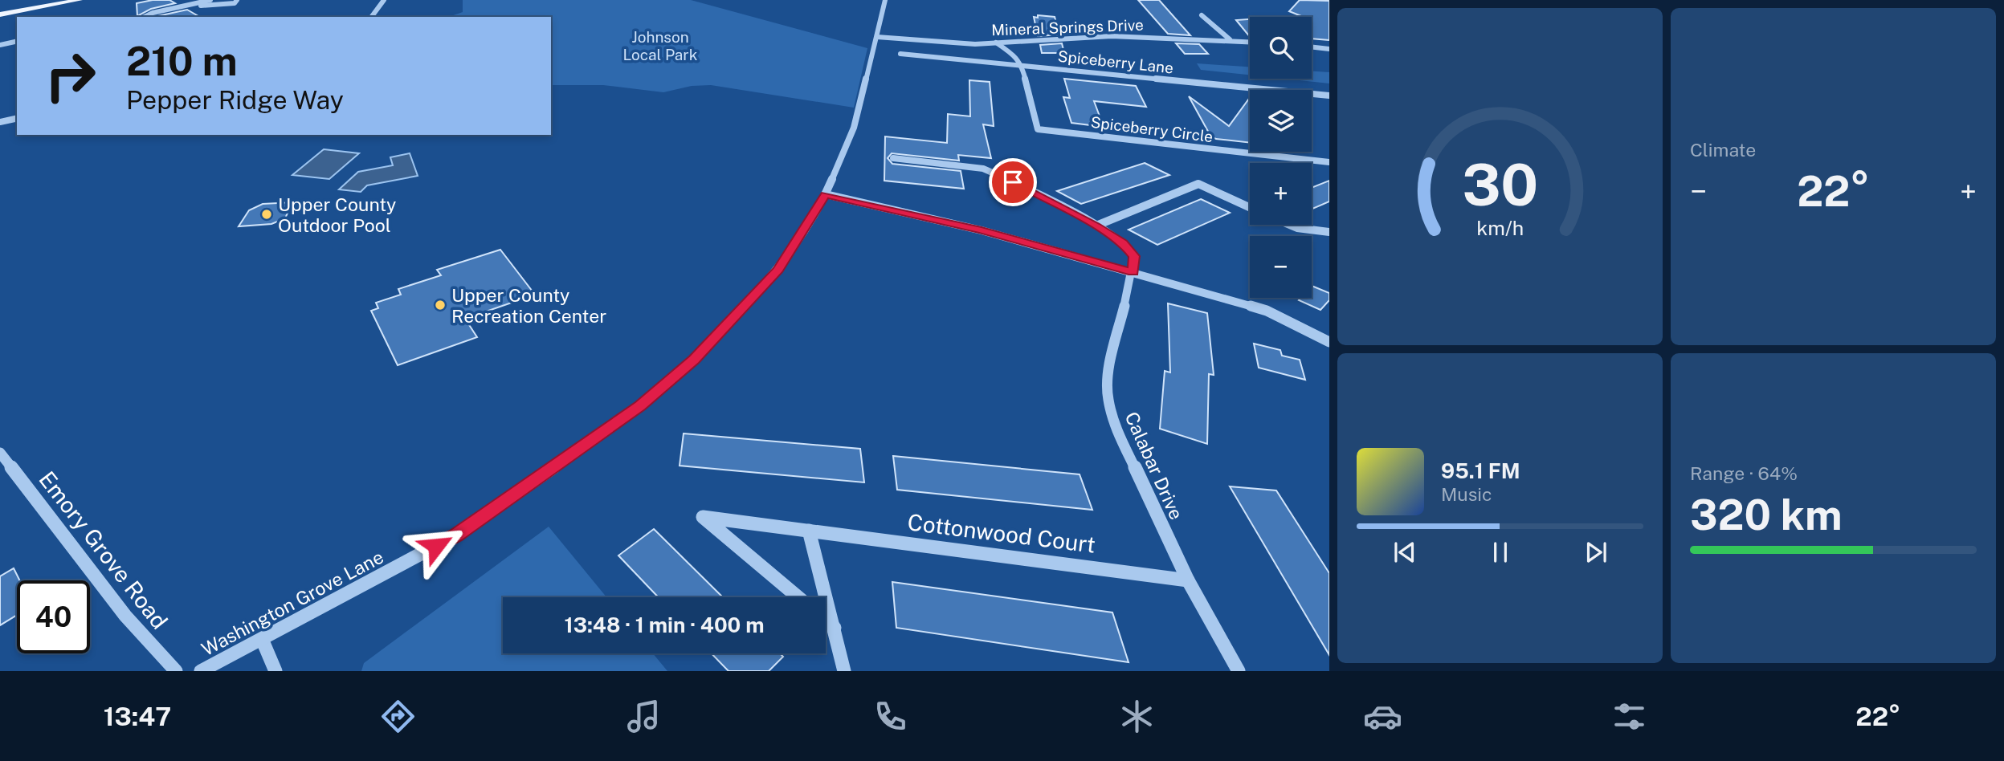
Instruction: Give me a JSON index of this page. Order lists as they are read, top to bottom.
{
  "streets": {
    "street": [
      "Mineral Springs Drive",
      "Spiceberry Lane",
      "Spiceberry Circle",
      "Calabar Drive",
      "Cottonwood Court",
      "Emory Grove Road",
      "Washington Grove Lane"
    ]
  },
  "crossings": [
    ["Mineral Springs Drive", "Washington Grove Lane"],
    ["Spiceberry Lane", "Spiceberry Circle"],
    ["Calabar Drive", "Cottonwood Court"]
  ],
  "parks": ["Johnson Local Park"],
  "places": ["Upper County Outdoor Pool", "Upper County Recreation Center"],
  "page": {
    "tile": [
      "Climate",
      ["Range · 64%", "320 km"]
    ],
    "map_buttons": ["+", "−"],
    "turn": ["210 m", "Pepper Ridge Way"],
    "heat": ["−", "22°", "+"],
    "song": ["95.1 FM", "Music"],
    "limit": "40",
    "trip": "13:48 · 1 min · 400 m",
    "tabs": ["13:47", "22°"],
    "gauge": ["30", "km/h"]
  }
}
